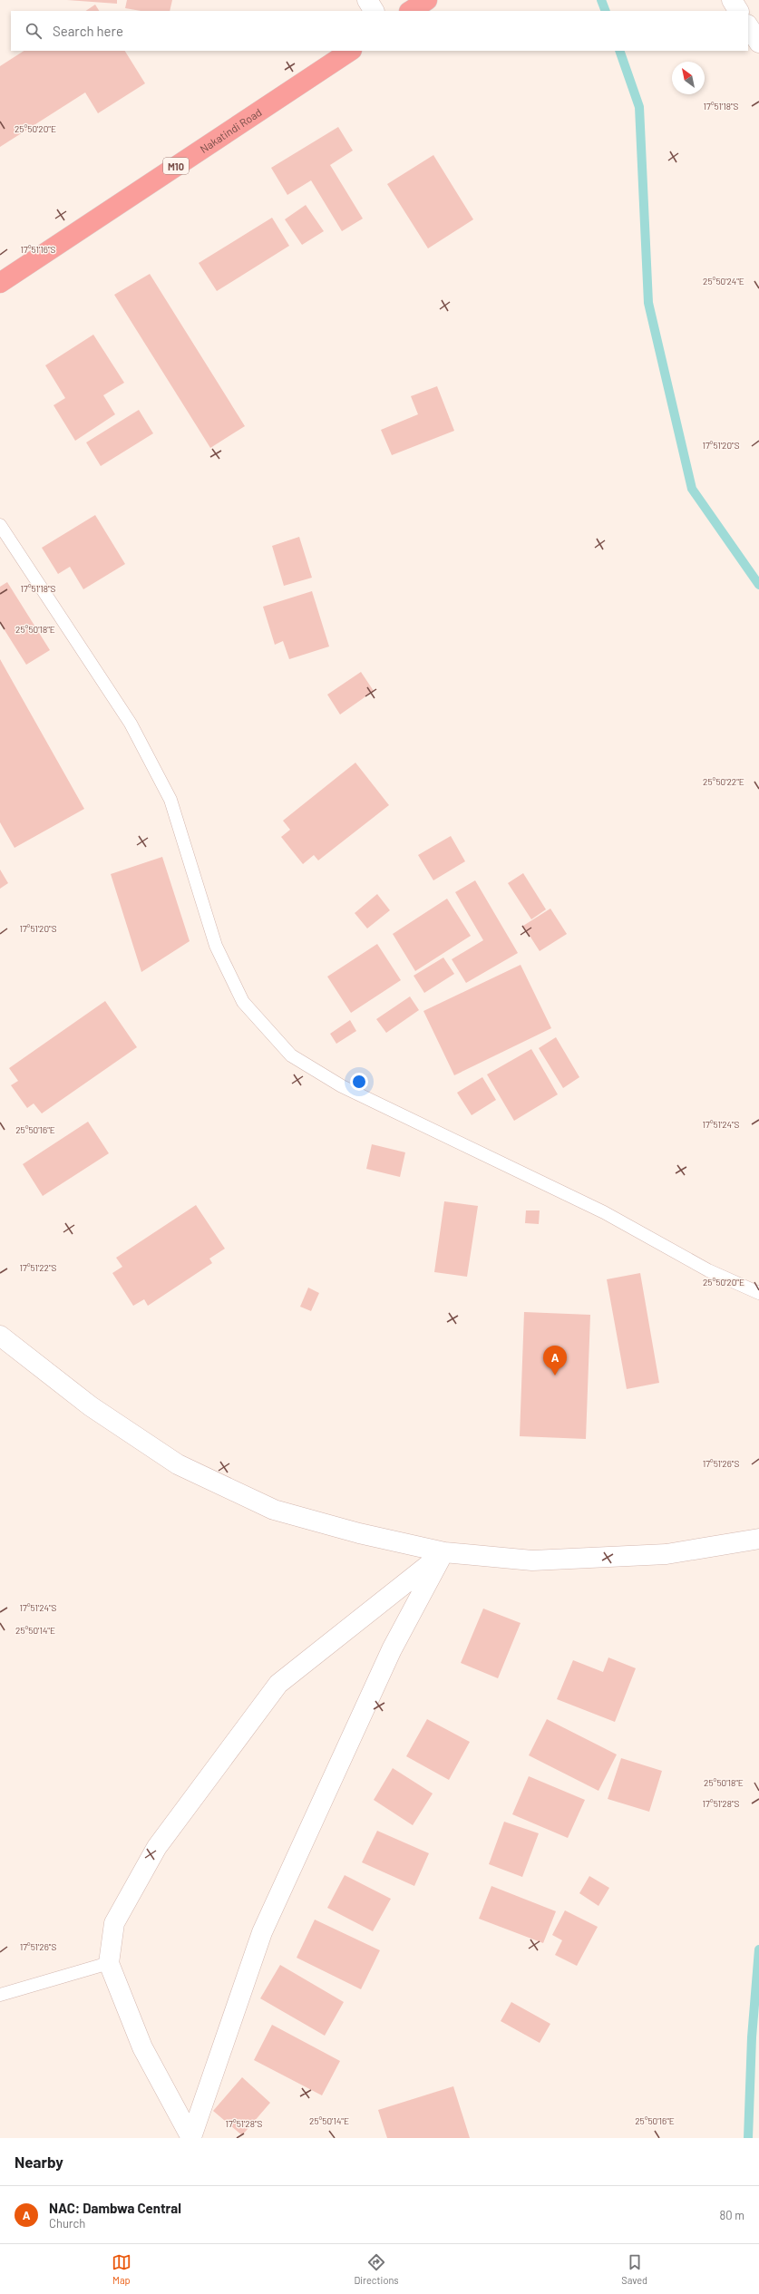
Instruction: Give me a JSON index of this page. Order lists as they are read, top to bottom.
{
  "streets": {
    "highway": ["Nakatindi Road", "M10"]
  },
  "north": "top left",
  "page": {
    "search": "Search here",
    "pins": "A",
    "heading": "Nearby",
    "list": [
      {
        "mark": "A",
        "name": "NAC: Dambwa Central",
        "note": "Church",
        "value": "80 m"
      }
    ],
    "nav": ["Map", "Directions", "Saved"]
  },
  "coordinates": [
    "17°51'18\"S",
    "25°50'20\"E",
    "17°51'16\"S",
    "25°50'24\"E",
    "17°51'20\"S",
    "25°50'18\"E",
    "25°50'22\"E",
    "17°51'24\"S",
    "25°50'16\"E",
    "17°51'22\"S",
    "17°51'26\"S",
    "25°50'14\"E",
    "17°51'28\"S"
  ]
}
